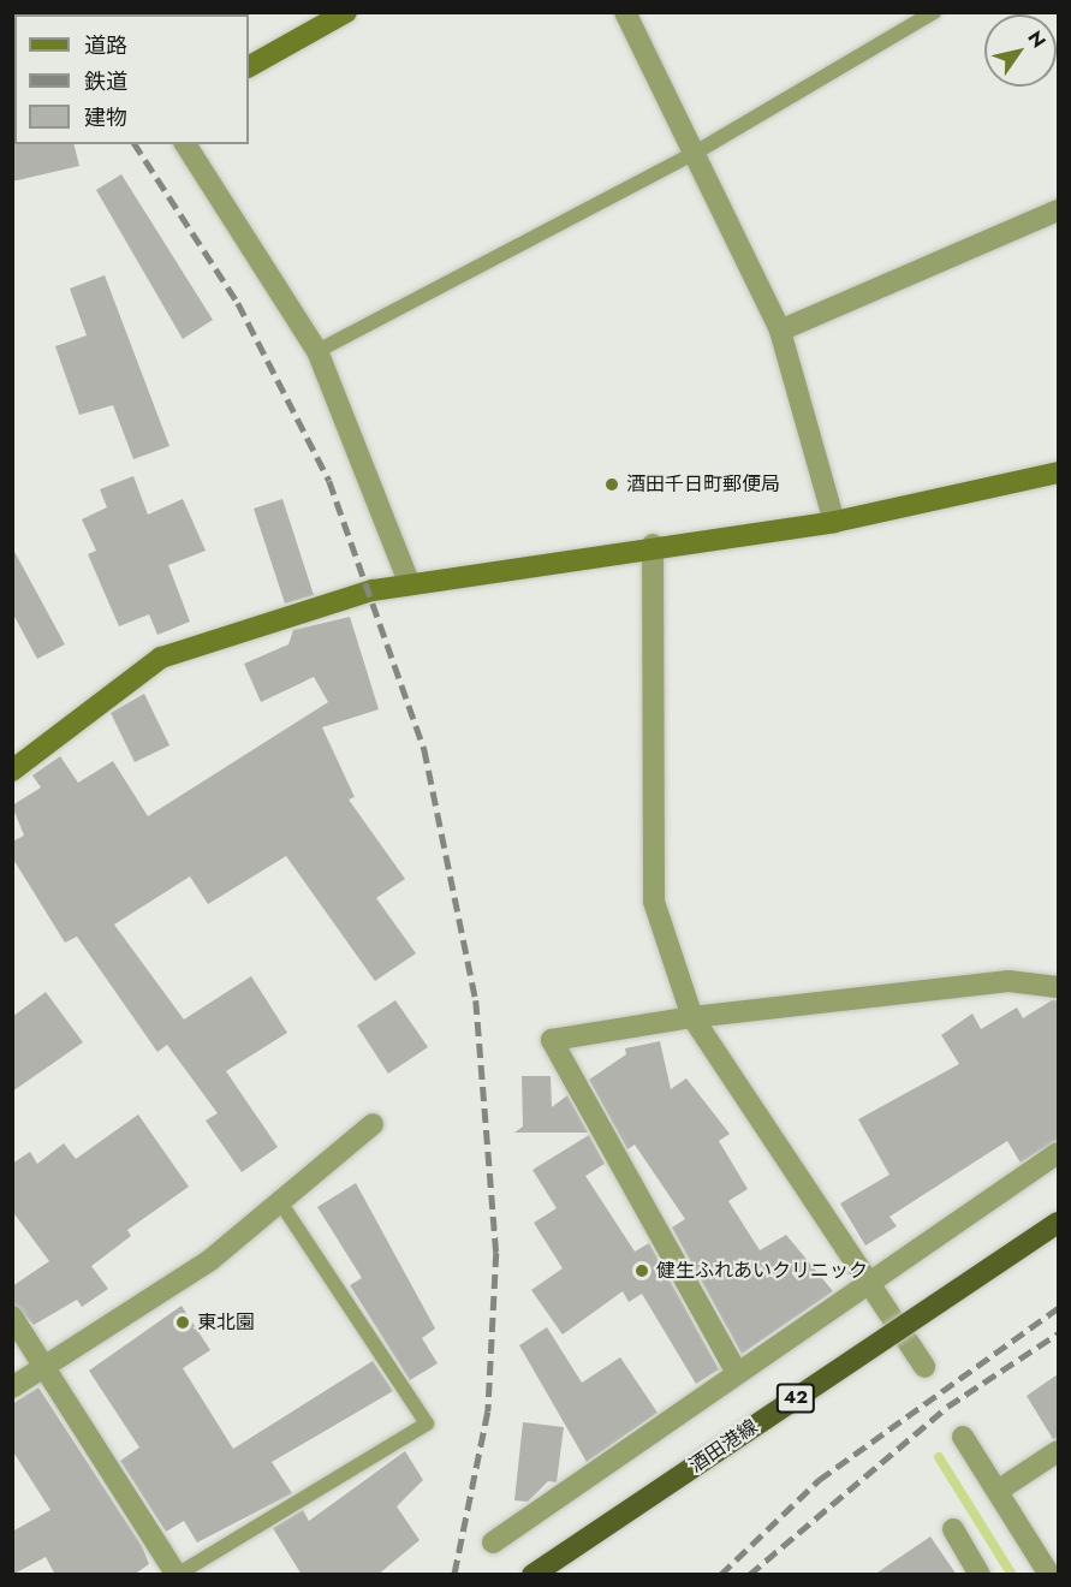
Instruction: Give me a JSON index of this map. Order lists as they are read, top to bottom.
{
  "streets": {
    "main road": ["42", "酒田港線"]
  },
  "places": ["酒田千日町郵便局", "健生ふれあいクリニック", "東北園"],
  "legend": ["道路", "鉄道", "建物"],
  "north": "top right"
}
